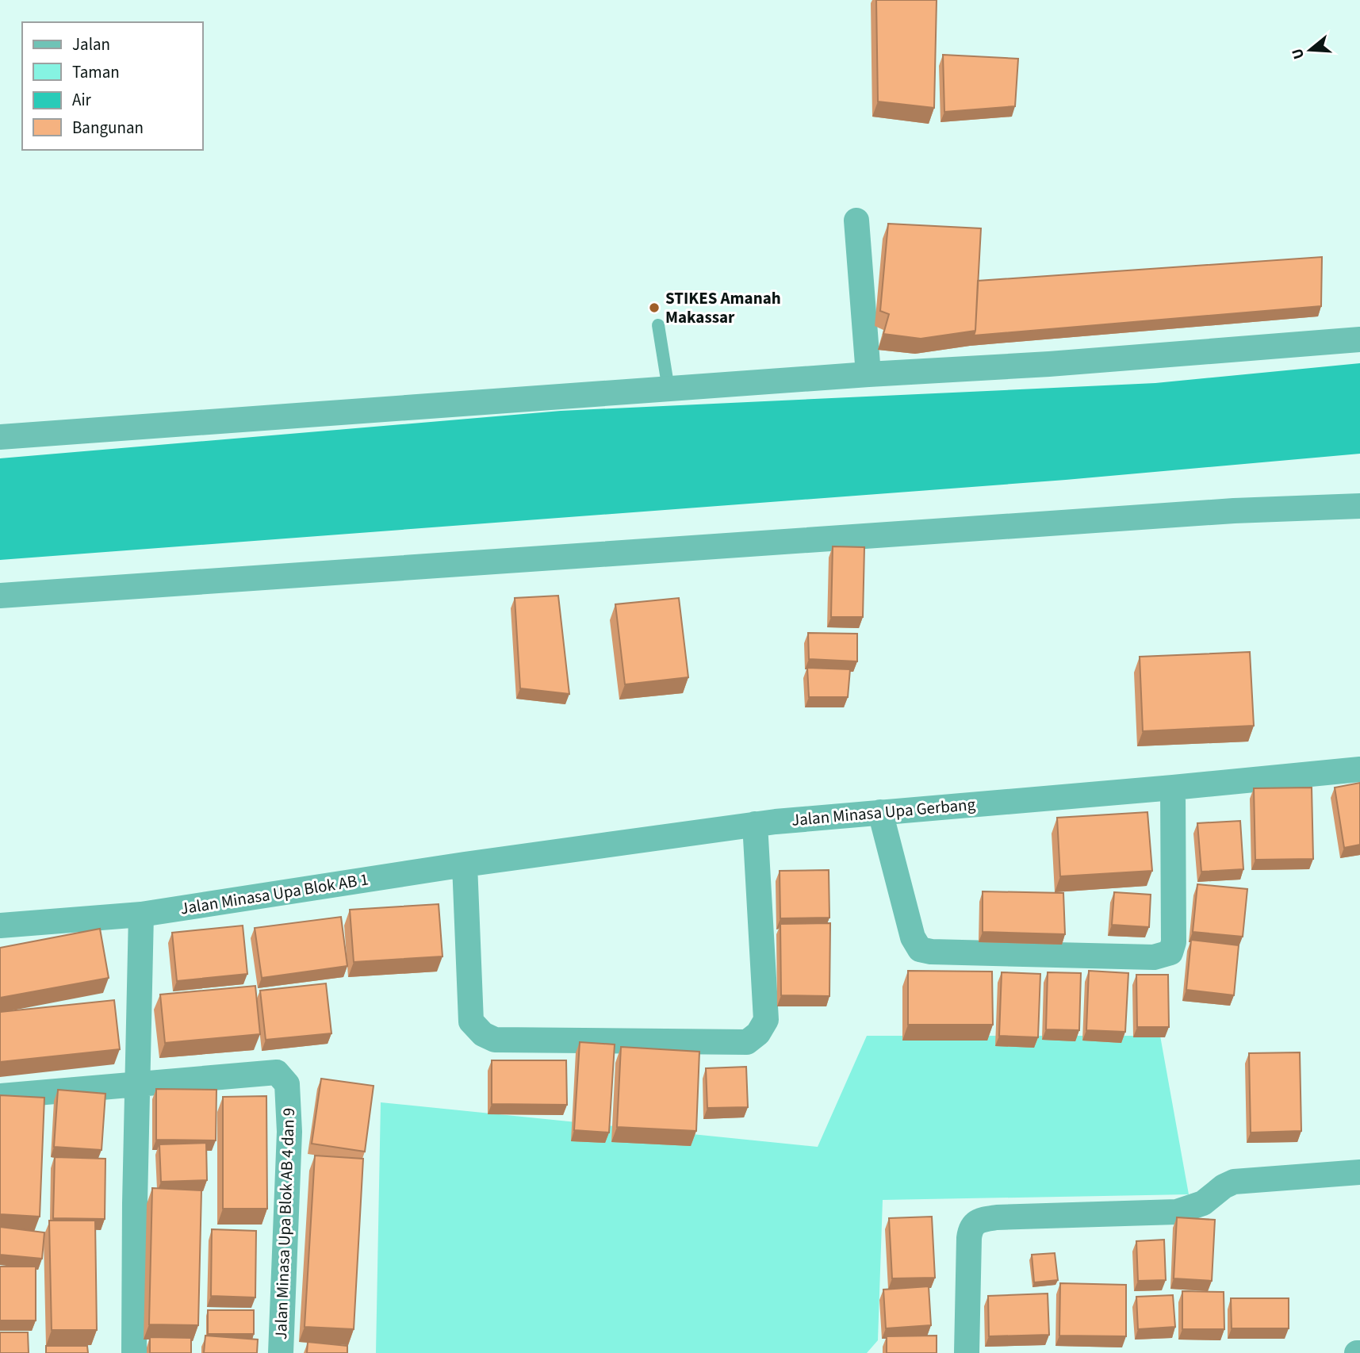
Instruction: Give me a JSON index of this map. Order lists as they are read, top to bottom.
{
  "streets": {
    "street": ["Jalan Minasa Upa Gerbang", "Jalan Minasa Upa Blok AB 1", "Jalan Minasa Upa Blok AB 4 dan 9"]
  },
  "crossings": [
    ["Jalan Minasa Upa Gerbang", "Jalan Minasa Upa Blok AB 1"]
  ],
  "places": ["STIKES Amanah Makassar"],
  "legend": [
    "Jalan",
    "Taman",
    "Air",
    "Bangunan"
  ],
  "north": "left"
}
